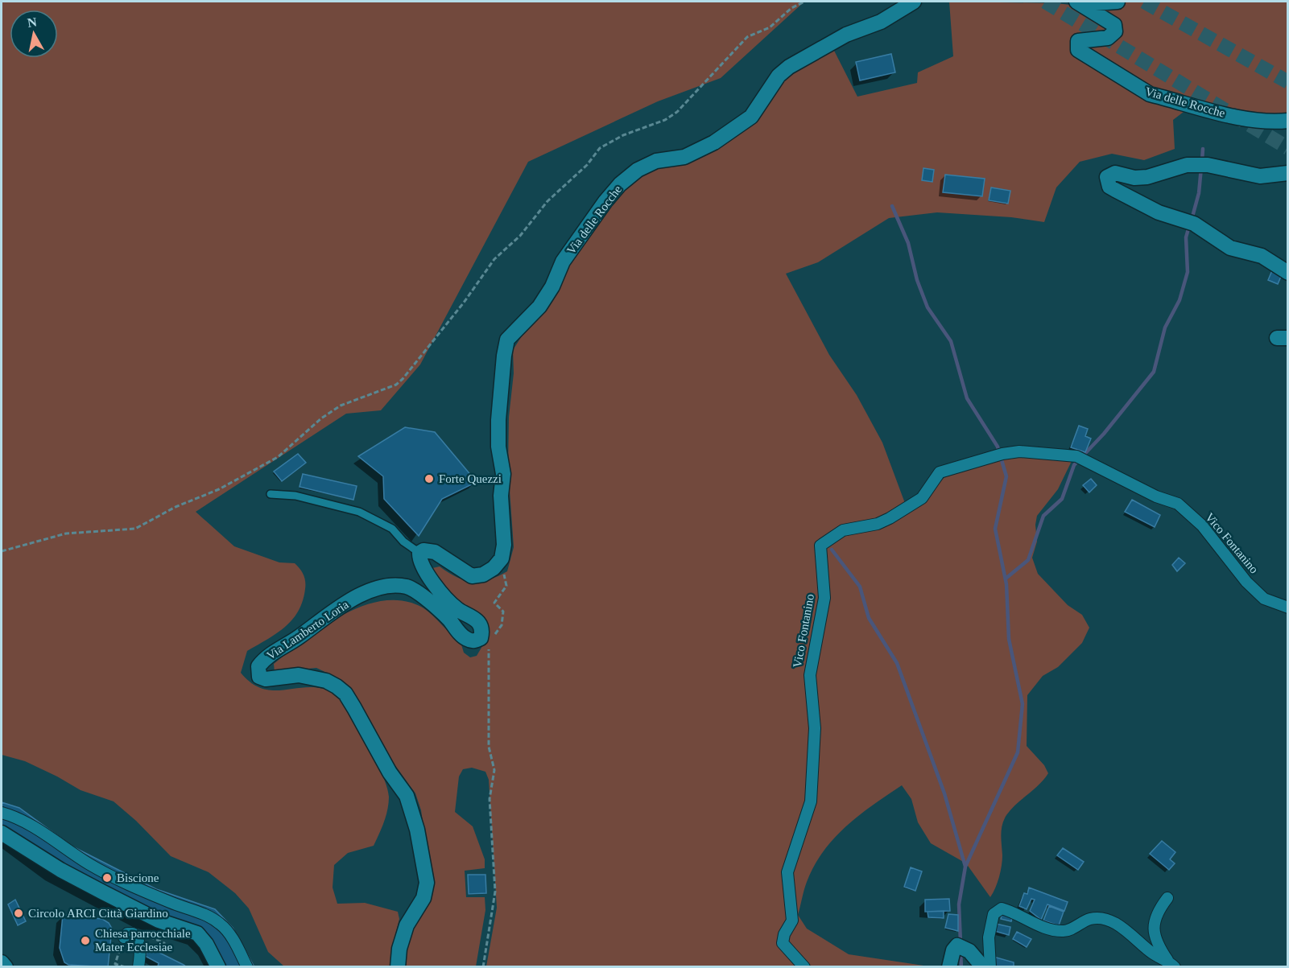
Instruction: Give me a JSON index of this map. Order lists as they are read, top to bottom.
{
  "streets": {
    "street": ["Via delle Rocche", "Vico Fontanino", "Via Lamberto Loria"]
  },
  "places": [
    "Forte Quezzi",
    "Biscione",
    "Circolo ARCI Città Giardino",
    "Chiesa parrocchiale Mater Ecclesiae"
  ],
  "north": "top"
}
